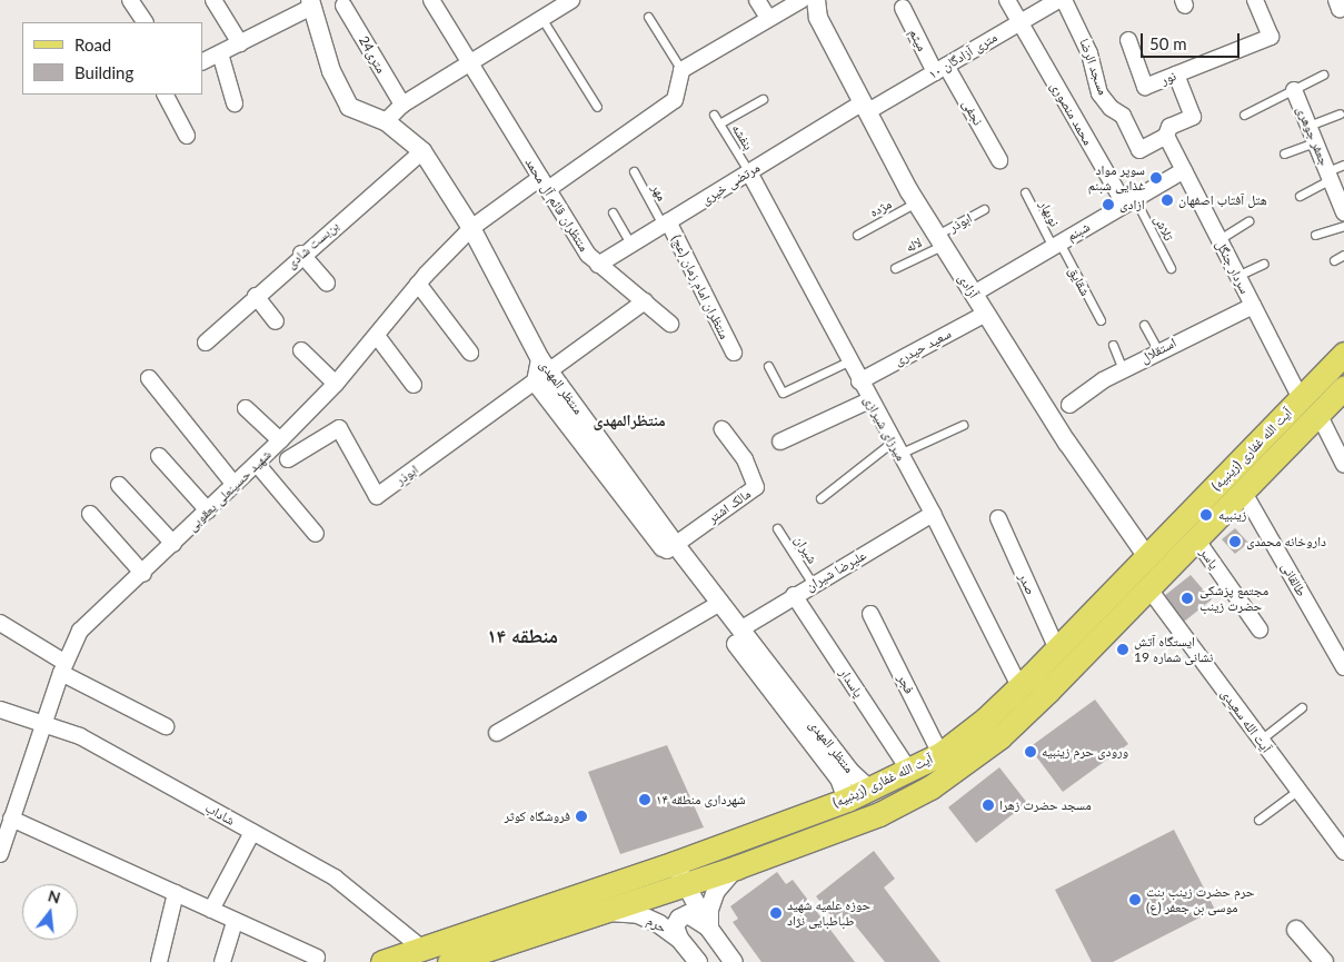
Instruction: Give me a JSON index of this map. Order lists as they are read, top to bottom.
{
  "streets": {
    "main road": ["آیت الله غفاری (زینبیه)"],
    "street": [
      "میثم",
      "24متری",
      "۱۰ متری آزادگان",
      "مسجد الرضا",
      "نور",
      "نجفی",
      "محمد منصوری",
      "جعفر جوهری",
      "مرتضی خیری",
      "منتظران قائم آل محمد",
      "ابوذر",
      "شبنم",
      "بن‌بست شادی",
      "سردار جنگل",
      "آزادی",
      "منتظران امام زمان (عج)",
      "سعید حیدری",
      "استقلال",
      "منتظر المهدی",
      "میرزای شیرازی",
      "شهید حسینعلی یعقوبی",
      "مالک اشتر",
      "یاسر",
      "علیرضا شیران",
      "طالقانی",
      "صدر",
      "پاسدار",
      "فجر",
      "آیت الله سعیدی",
      "شاداب",
      "حرم"
    ],
    "lane": [
      "بنفشه",
      "مهر",
      "مژده",
      "نوبهار",
      "تلاش",
      "لاله",
      "شقایق",
      "شیران"
    ]
  },
  "crossings": [
    ["میثم", "۱۰ متری آزادگان"],
    ["میثم", "نجفی"],
    ["۱۰ متری آزادگان", "نجفی"],
    ["۱۰ متری آزادگان", "محمد منصوری"],
    ["۱۰ متری آزادگان", "مرتضی خیری"],
    ["۱۰ متری آزادگان", "آزادی"],
    ["مسجد الرضا", "نور"],
    ["مسجد الرضا", "سردار جنگل"],
    ["محمد منصوری", "تلاش"],
    ["محمد منصوری", "شبنم"],
    ["بنفشه", "مرتضی خیری"],
    ["بنفشه", "میرزای شیرازی"],
    ["مرتضی خیری", "مهر"],
    ["مرتضی خیری", "منتظران قائم آل محمد"],
    ["مرتضی خیری", "آزادی"],
    ["مرتضی خیری", "منتظران امام زمان (عج)"],
    ["مرتضی خیری", "میرزای شیرازی"],
    ["مهر", "منتظران امام زمان (عج)"],
    ["منتظران قائم آل محمد", "شهید حسینعلی یعقوبی"],
    ["مژده", "آزادی"],
    ["نوبهار", "شبنم"],
    ["نوبهار", "شقایق"],
    ["ابوذر", "لاله"],
    ["ابوذر", "آزادی"],
    ["ابوذر", "منتظر المهدی"],
    ["تلاش", "شبنم"],
    ["شبنم", "سردار جنگل"],
    ["شبنم", "شقایق"],
    ["شبنم", "آزادی"],
    ["بن‌بست شادی", "منتظر المهدی"],
    ["لاله", "آزادی"],
    ["سردار جنگل", "استقلال"],
    ["سردار جنگل", "آیت الله غفاری (زینبیه)"],
    ["آزادی", "سعید حیدری"],
    ["آزادی", "آیت الله غفاری (زینبیه)"],
    ["سعید حیدری", "میرزای شیرازی"],
    ["منتظر المهدی", "آیت الله غفاری (زینبیه)"],
    ["منتظر المهدی", "شهید حسینعلی یعقوبی"],
    ["منتظر المهدی", "مالک اشتر"],
    ["منتظر المهدی", "علیرضا شیران"],
    ["میرزای شیرازی", "آیت الله غفاری (زینبیه)"],
    ["میرزای شیرازی", "علیرضا شیران"],
    ["آیت الله غفاری (زینبیه)", "یاسر"],
    ["آیت الله غفاری (زینبیه)", "طالقانی"],
    ["آیت الله غفاری (زینبیه)", "صدر"],
    ["آیت الله غفاری (زینبیه)", "پاسدار"],
    ["آیت الله غفاری (زینبیه)", "فجر"],
    ["آیت الله غفاری (زینبیه)", "آیت الله سعیدی"],
    ["آیت الله غفاری (زینبیه)", "شاداب"],
    ["آیت الله غفاری (زینبیه)", "حرم"],
    ["شهید حسینعلی یعقوبی", "شاداب"],
    ["شیران", "علیرضا شیران"],
    ["علیرضا شیران", "پاسدار"]
  ],
  "districts": ["منتظرالمهدی", "منطقه ۱۴"],
  "places": [
    "سوپر مواد غذایی شبنم",
    "هتل آفتاب اصفهان",
    "ازادی",
    "زینبیه",
    "داروخانه محمدی",
    "مجتمع پزشکی حضرت زینب",
    "ایستگاه آتش نشانی شماره 19",
    "ورودی حرم زینبیه",
    "شهرداری منطقه ۱۴",
    "مسجد حضرت زهرا",
    "فروشگاه کوثر",
    "حرم حضرت زینب بنت موسی بن جعفر (ع)",
    "حوزه علمیه شهید طباطبایی نژاد"
  ],
  "legend": ["Road", "Building"],
  "scale_bar": "50 m",
  "north": "top"
}
